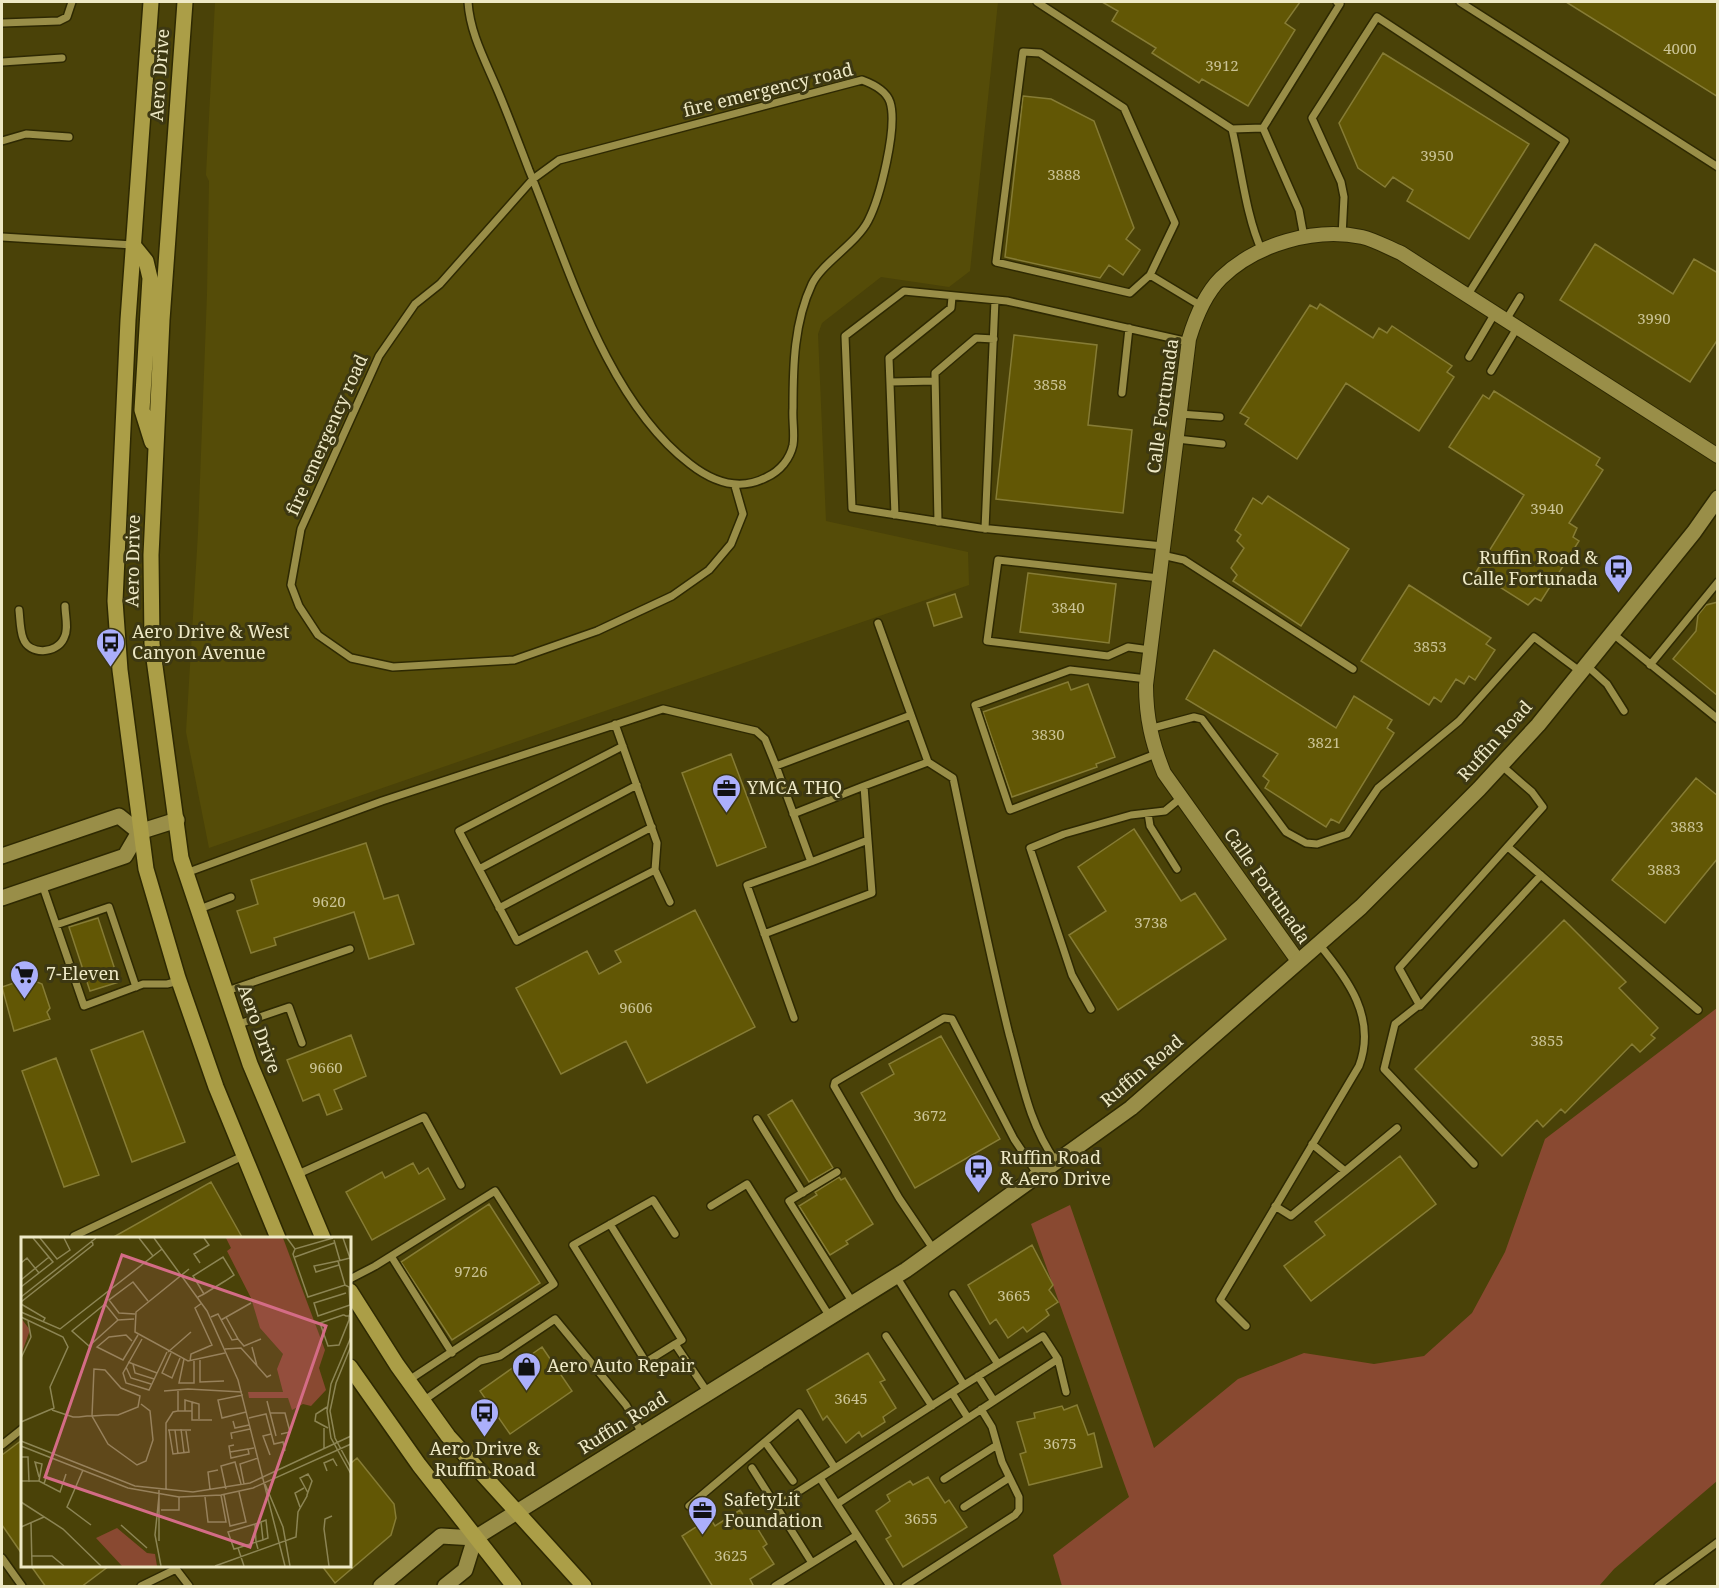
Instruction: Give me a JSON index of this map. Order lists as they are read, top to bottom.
{
  "streets": {
    "main road": ["Aero Drive", "Ruffin Road"],
    "street": ["Calle Fortunada"],
    "lane": ["fire emergency road"]
  },
  "crossings": [
    ["Calle Fortunada", "Ruffin Road"]
  ],
  "places": {
    "bus stop": [
      "Ruffin Road & Calle Fortunada",
      "Aero Drive & West Canyon Avenue",
      "Ruffin Road & Aero Drive",
      "Aero Drive & Ruffin Road"
    ],
    "office": ["YMCA THQ", "SafetyLit Foundation"],
    "supermarket": ["7-Eleven"],
    "shop": ["Aero Auto Repair"]
  },
  "house_numbers": [
    "4000",
    "3912",
    "3950",
    "3888",
    "3990",
    "3858",
    "3940",
    "3840",
    "3853",
    "3830",
    "3821",
    "3883",
    "3883",
    "9620",
    "3738",
    "9606",
    "3855",
    "9660",
    "3672",
    "9726",
    "3665",
    "3645",
    "3675",
    "3655",
    "3625"
  ]
}
